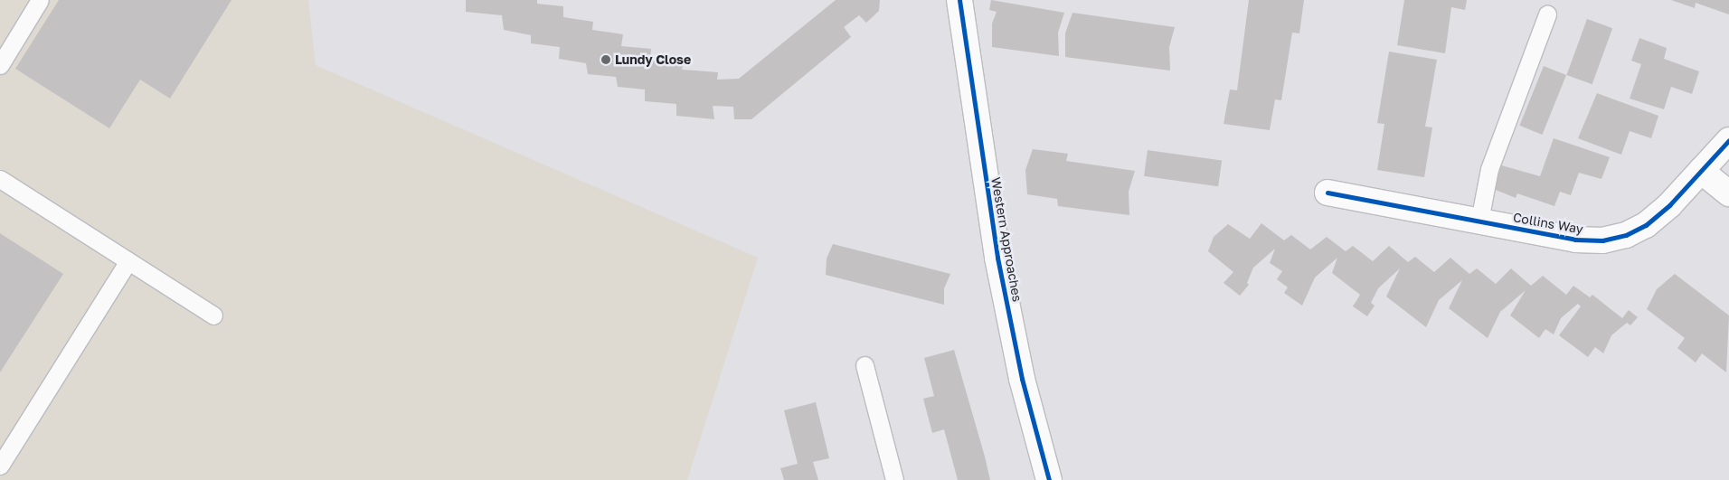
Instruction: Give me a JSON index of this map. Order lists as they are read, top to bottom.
{
  "streets": {
    "street": ["Collins Way", "Western Approaches"]
  },
  "places": ["Lundy Close"]
}
